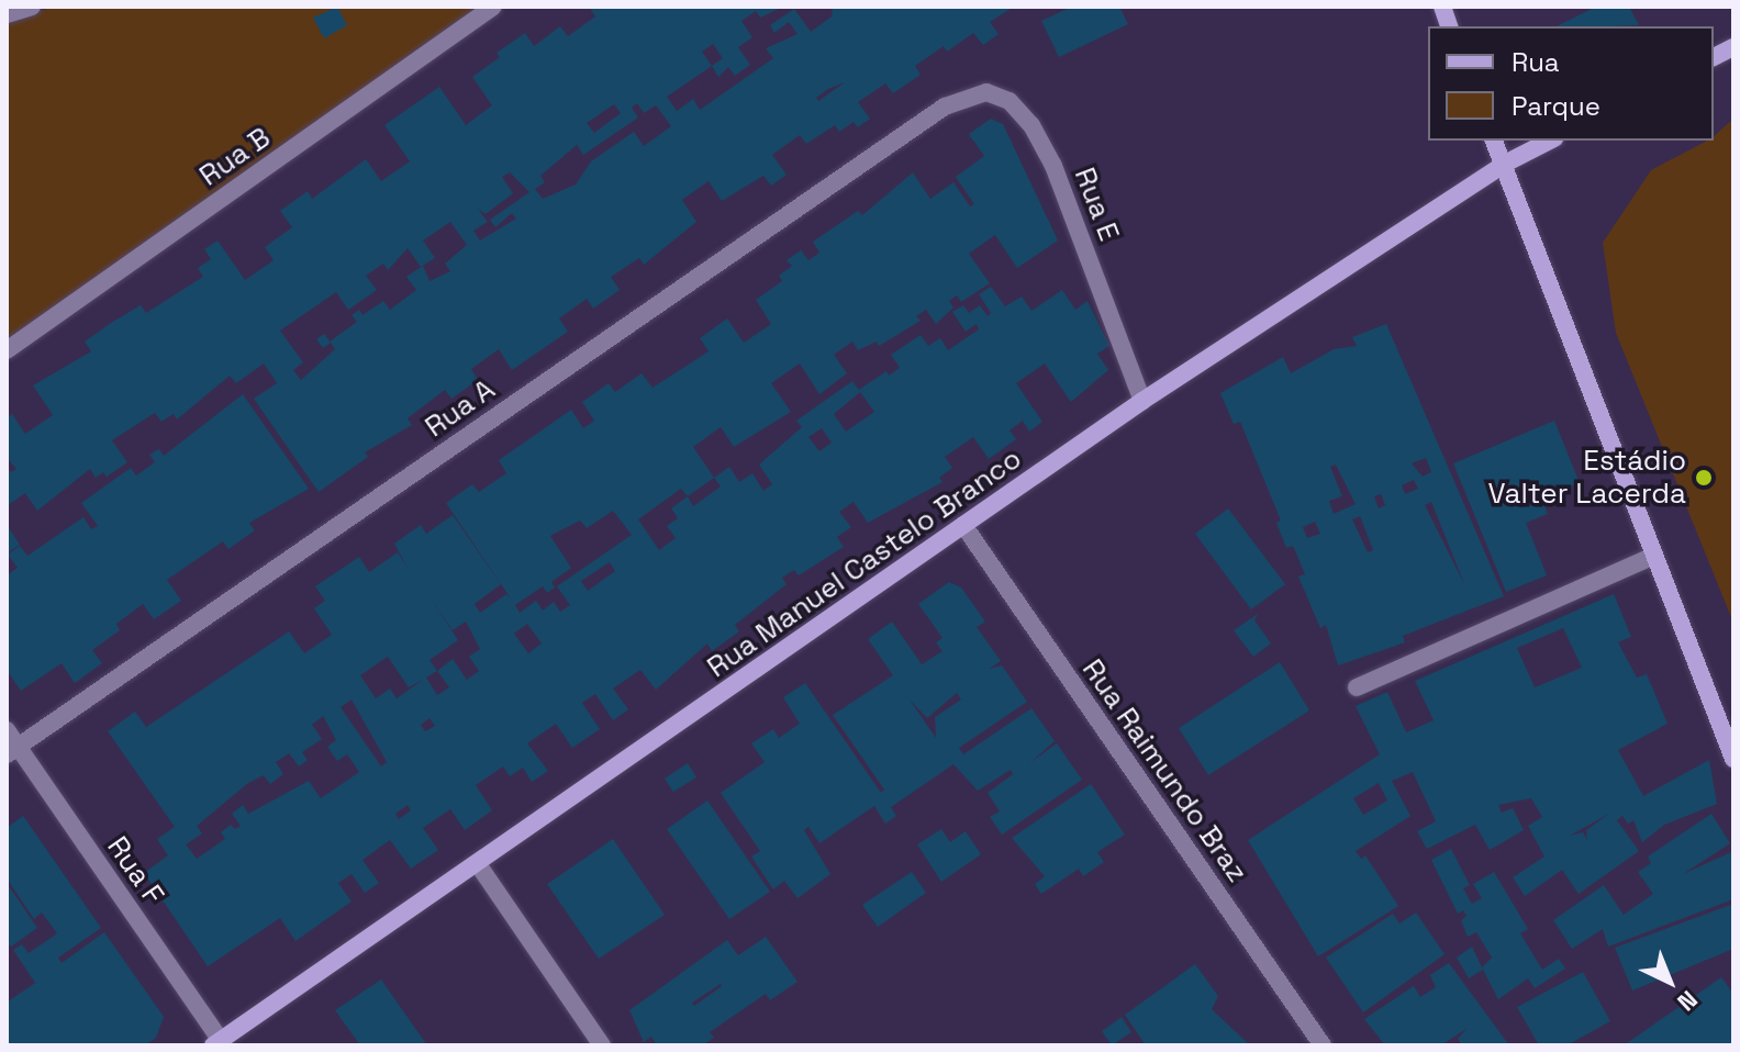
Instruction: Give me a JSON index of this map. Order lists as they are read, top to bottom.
{
  "streets": {
    "street": [
      "Rua B",
      "Rua E",
      "Rua A",
      "Rua Manuel Castelo Branco",
      "Rua Raimundo Braz",
      "Rua F"
    ]
  },
  "crossings": [
    ["Rua E", "Rua A"],
    ["Rua E", "Rua Manuel Castelo Branco"],
    ["Rua A", "Rua F"],
    ["Rua Manuel Castelo Branco", "Rua Raimundo Braz"],
    ["Rua Manuel Castelo Branco", "Rua F"]
  ],
  "places": ["Estádio Valter Lacerda"],
  "legend": ["Rua", "Parque"],
  "north": "bottom right"
}
